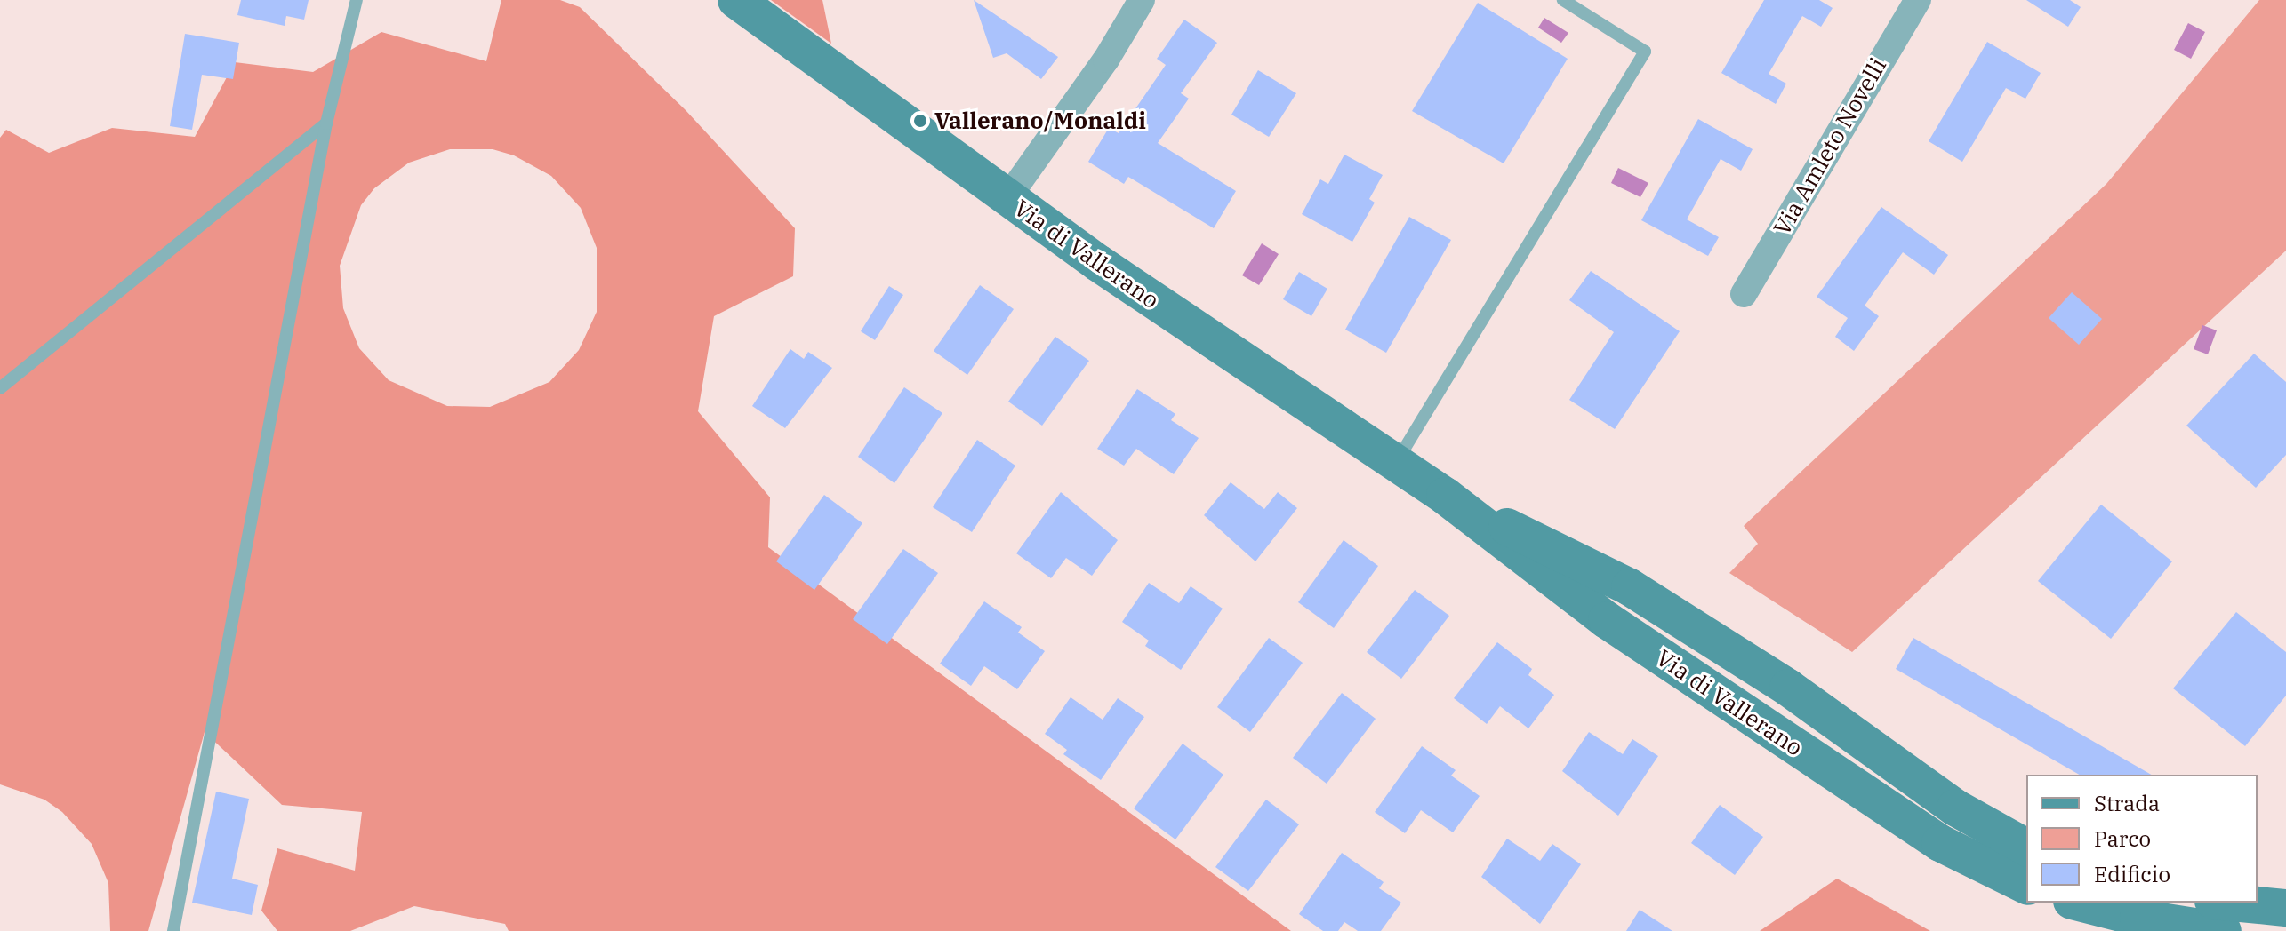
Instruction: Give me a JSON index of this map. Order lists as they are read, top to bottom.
{
  "streets": {
    "street": ["Via Amleto Novelli", "Via di Vallerano"]
  },
  "places": ["Vallerano/Monaldi"],
  "legend": ["Strada", "Parco", "Edificio"]
}
